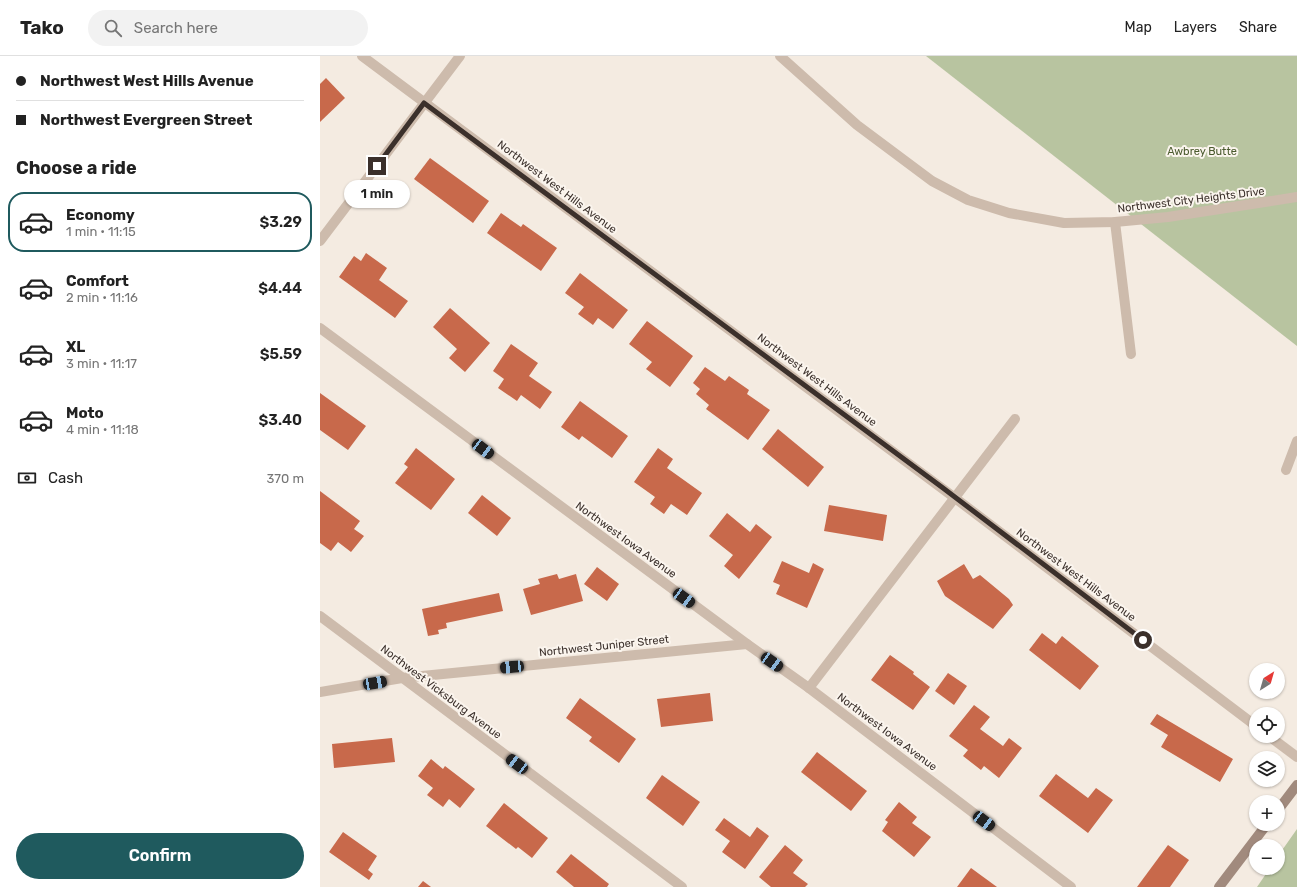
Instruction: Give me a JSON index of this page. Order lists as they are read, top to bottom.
{
  "streets": {
    "street": [
      "Northwest West Hills Avenue",
      "Northwest City Heights Drive",
      "Northwest Iowa Avenue",
      "Northwest Juniper Street",
      "Northwest Vicksburg Avenue"
    ]
  },
  "crossings": [
    ["Northwest Iowa Avenue", "Northwest Juniper Street"],
    ["Northwest Juniper Street", "Northwest Vicksburg Avenue"]
  ],
  "parks": ["Awbrey Butte"],
  "north": "top right",
  "page": {
    "header": "Tako",
    "search": "Search here",
    "nav": ["Map", "Layers", "Share"],
    "banner": ["Northwest West Hills Avenue", "Northwest Evergreen Street"],
    "heading": "Choose a ride",
    "bubble": "1 min",
    "list": [
      {
        "name": "Economy",
        "note": "1 min · 11:15",
        "value": "$3.29"
      },
      {
        "name": "Comfort",
        "note": "2 min · 11:16",
        "value": "$4.44"
      },
      {
        "name": "XL",
        "note": "3 min · 11:17",
        "value": "$5.59"
      },
      {
        "name": "Moto",
        "note": "4 min · 11:18",
        "value": "$3.40"
      }
    ],
    "pay": ["Cash", "370 m"],
    "map_buttons": ["+", "−"],
    "buttons": "Confirm"
  }
}
